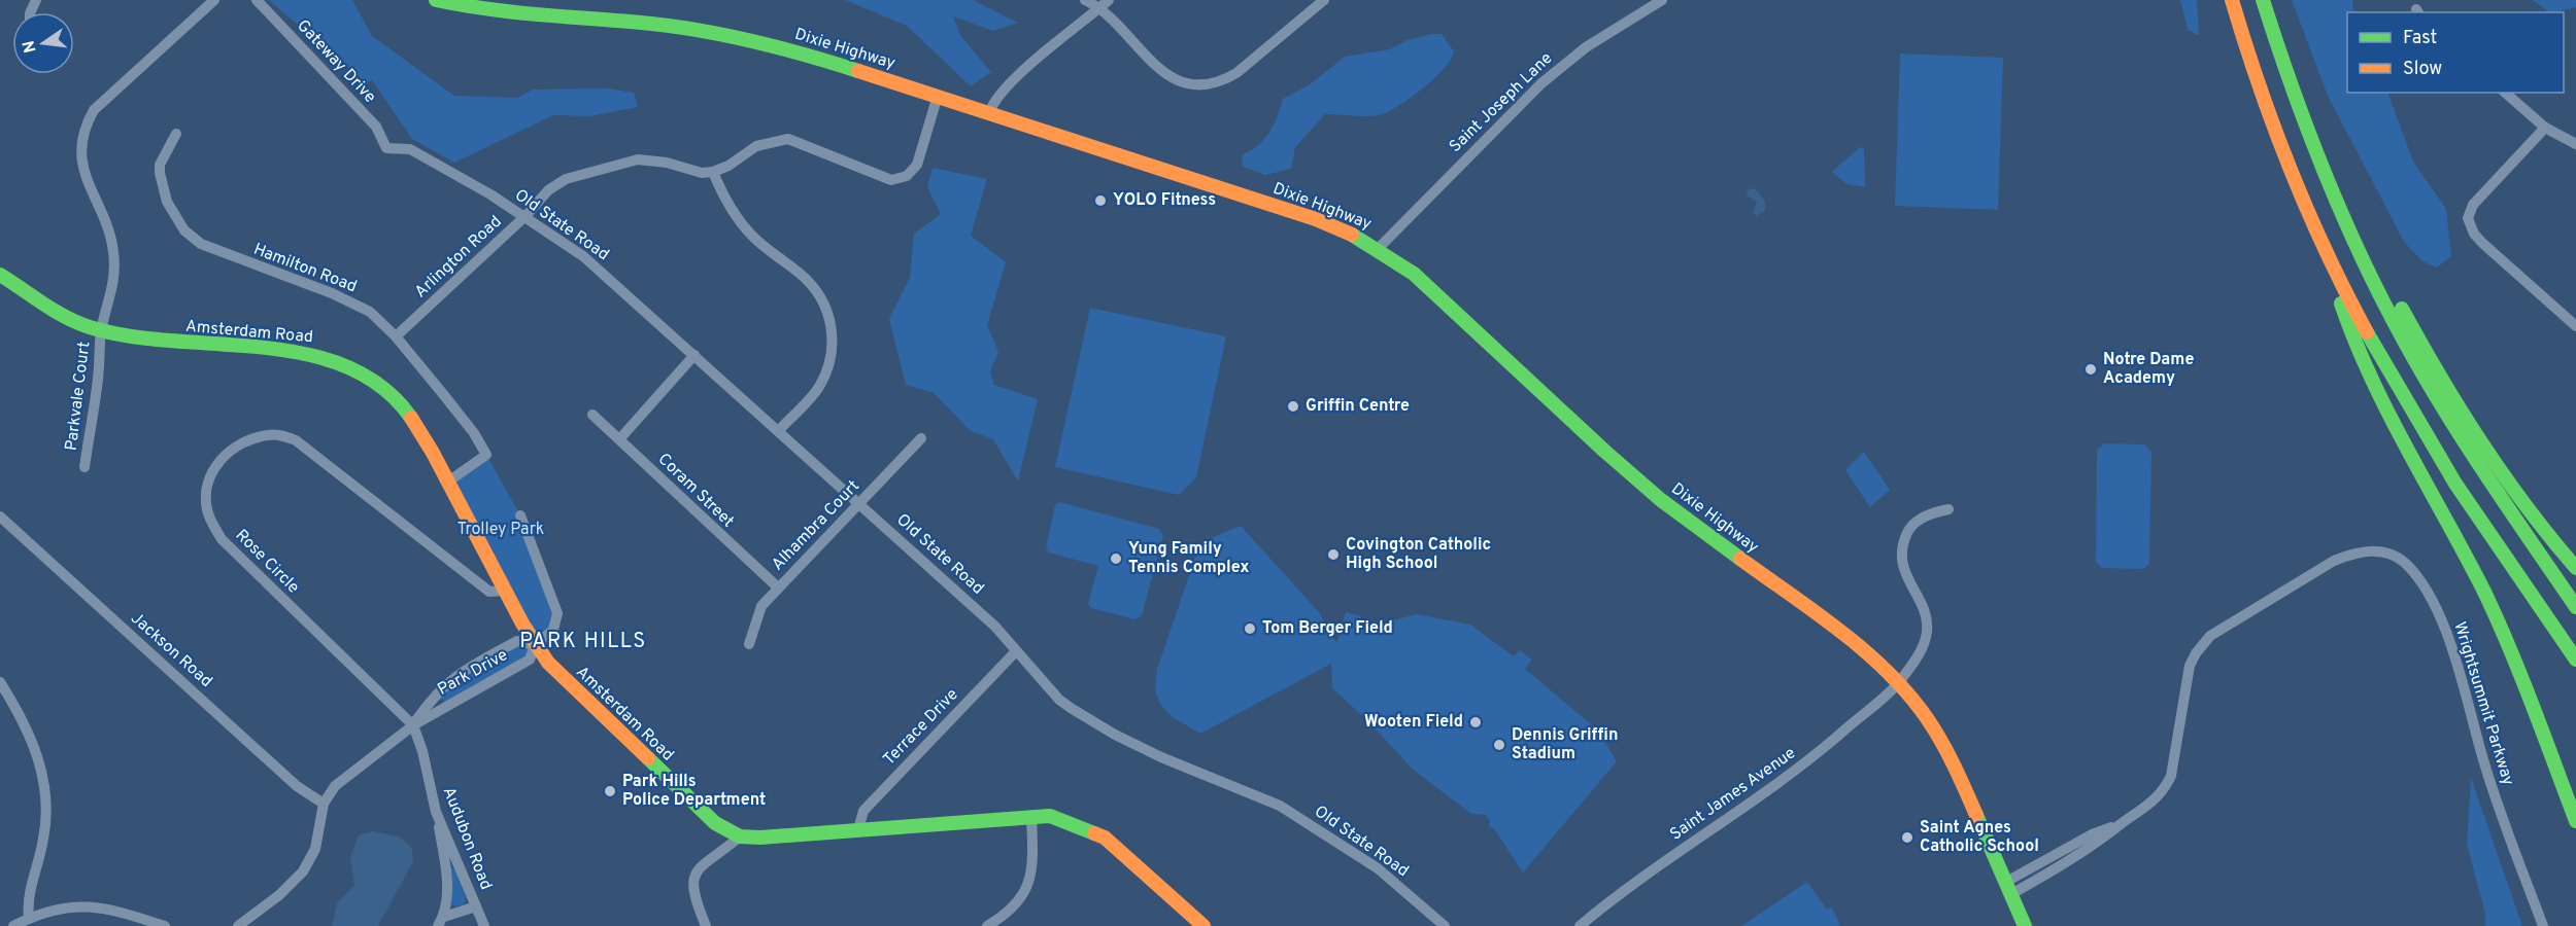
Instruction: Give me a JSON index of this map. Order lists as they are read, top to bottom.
{
  "streets": {
    "main road": ["Dixie Highway", "Amsterdam Road"],
    "street": [
      "Gateway Drive",
      "Saint Joseph Lane",
      "Old State Road",
      "Arlington Road",
      "Hamilton Road",
      "Parkvale Court",
      "Coram Street",
      "Alhambra Court",
      "Rose Circle",
      "Jackson Road",
      "Park Drive",
      "Wrightsummit Parkway",
      "Terrace Drive",
      "Saint James Avenue",
      "Audubon Road"
    ]
  },
  "crossings": [
    ["Dixie Highway", "Saint Joseph Lane"],
    ["Dixie Highway", "Wrightsummit Parkway"],
    ["Dixie Highway", "Saint James Avenue"],
    ["Gateway Drive", "Old State Road"],
    ["Old State Road", "Arlington Road"],
    ["Old State Road", "Alhambra Court"],
    ["Old State Road", "Terrace Drive"],
    ["Arlington Road", "Hamilton Road"],
    ["Hamilton Road", "Amsterdam Road"],
    ["Amsterdam Road", "Parkvale Court"],
    ["Amsterdam Road", "Rose Circle"],
    ["Amsterdam Road", "Park Drive"],
    ["Amsterdam Road", "Terrace Drive"],
    ["Coram Street", "Alhambra Court"],
    ["Rose Circle", "Park Drive"],
    ["Rose Circle", "Audubon Road"],
    ["Park Drive", "Audubon Road"]
  ],
  "districts": ["PARK HILLS"],
  "parks": ["Trolley Park"],
  "places": [
    "YOLO Fitness",
    "Notre Dame Academy",
    "Griffin Centre",
    "Covington Catholic High School",
    "Yung Family Tennis Complex",
    "Tom Berger Field",
    "Wooten Field",
    "Dennis Griffin Stadium",
    "Park Hills Police Department",
    "Saint Agnes Catholic School"
  ],
  "legend": ["Fast", "Slow"],
  "north": "left"
}
